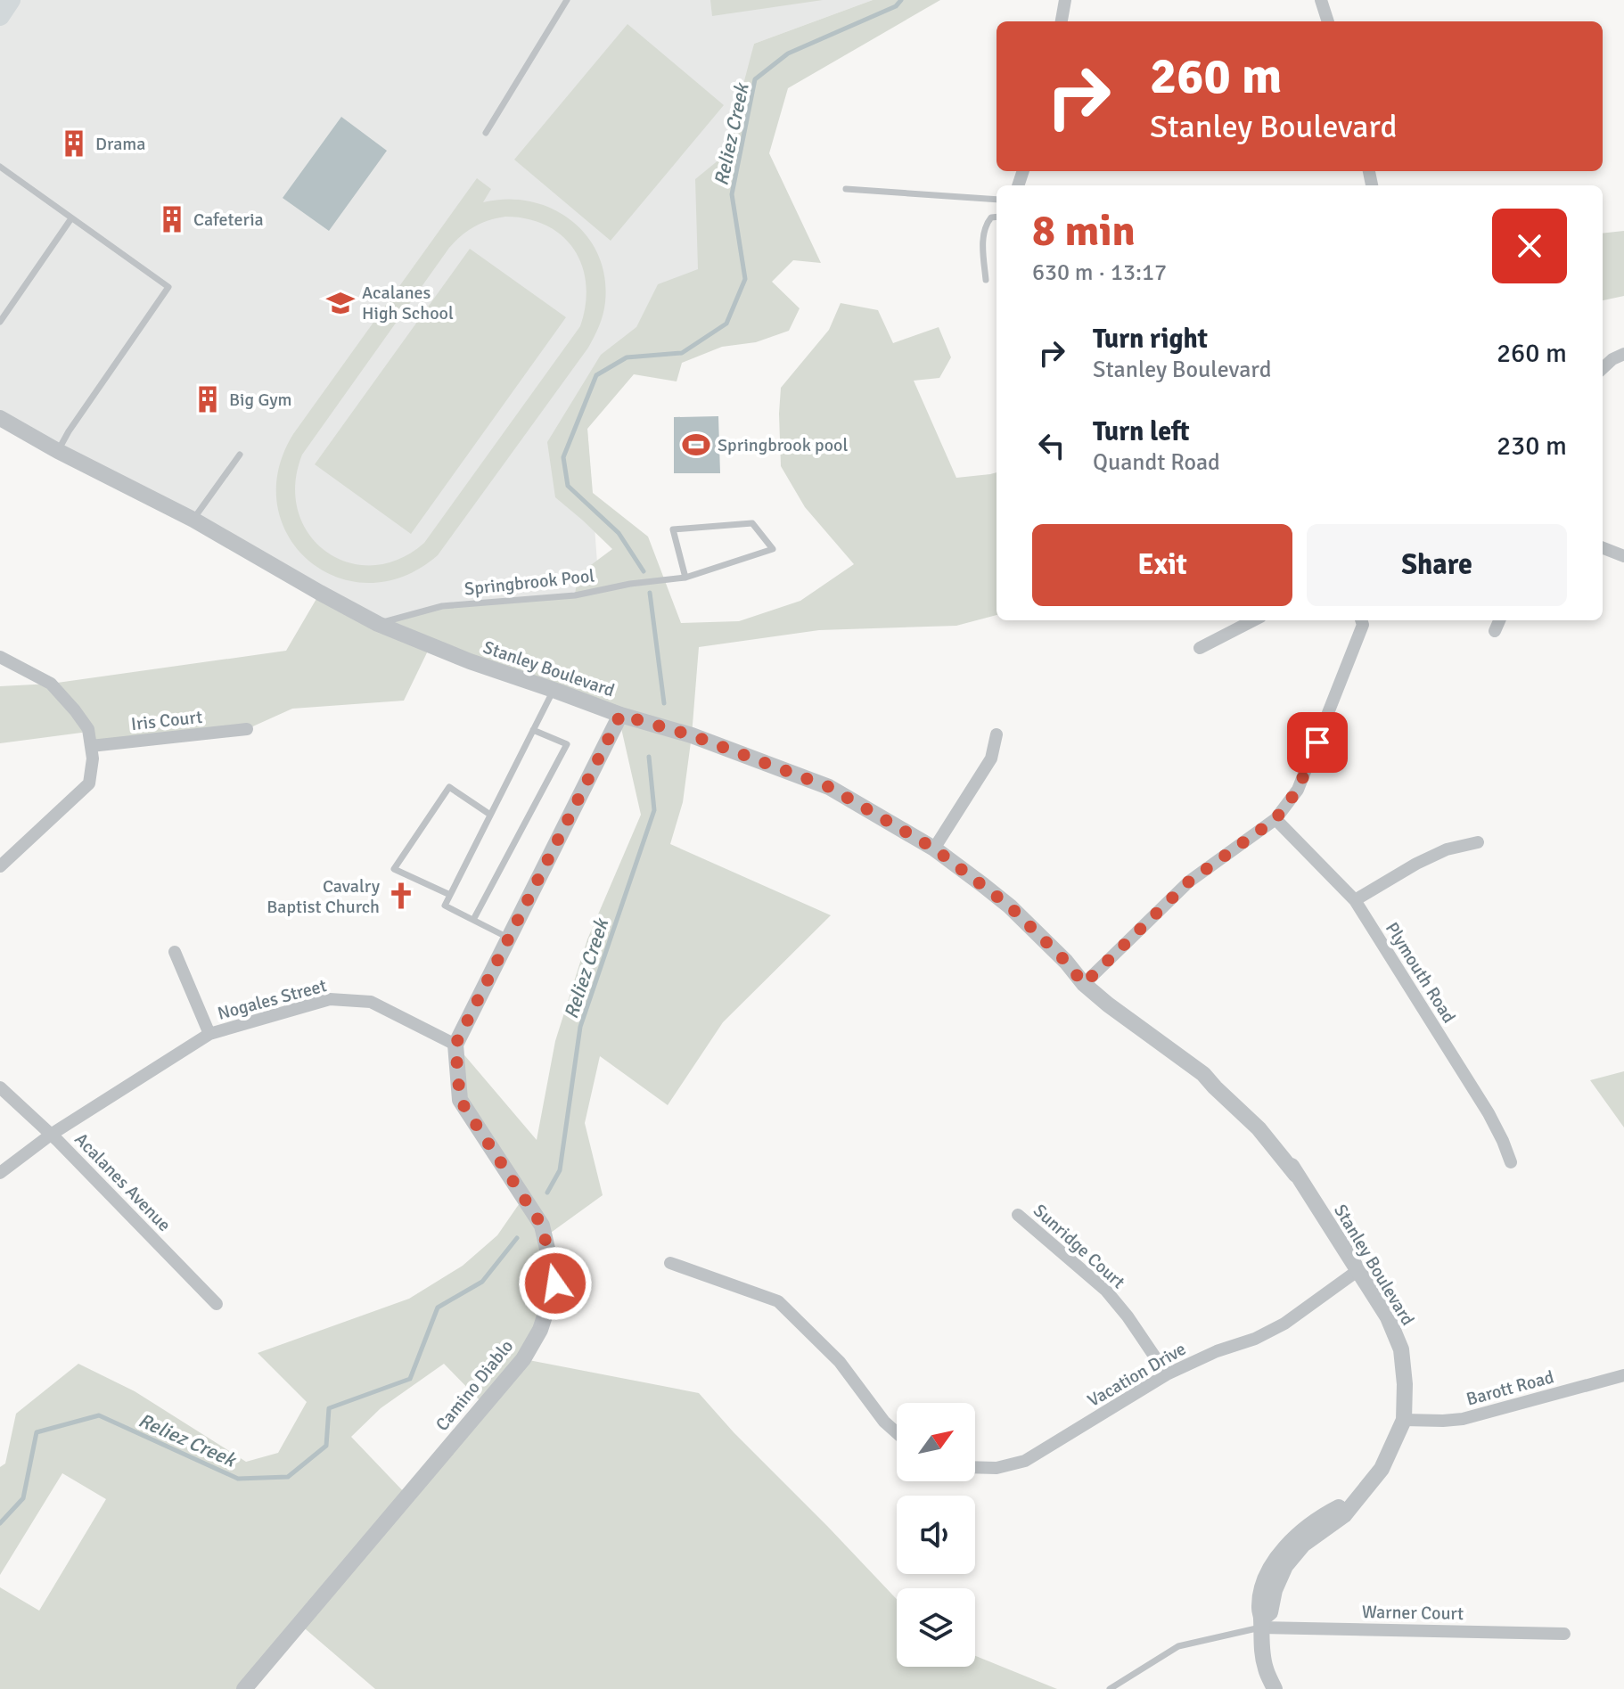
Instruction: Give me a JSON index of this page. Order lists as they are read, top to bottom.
{
  "streets": {
    "street": [
      "Stanley Boulevard",
      "Iris Court",
      "Plymouth Road",
      "Nogales Street",
      "Acalanes Avenue",
      "Sunridge Court",
      "Vacation Drive",
      "Camino Diablo",
      "Barott Road",
      "Warner Court"
    ],
    "lane": ["Springbrook Pool"]
  },
  "crossings": [
    ["Springbrook Pool", "Stanley Boulevard"],
    ["Stanley Boulevard", "Vacation Drive"],
    ["Stanley Boulevard", "Barott Road"],
    ["Stanley Boulevard", "Warner Court"],
    ["Nogales Street", "Acalanes Avenue"],
    ["Nogales Street", "Camino Diablo"],
    ["Sunridge Court", "Vacation Drive"]
  ],
  "water": ["Reliez Creek"],
  "places": {
    "building": ["Drama", "Cafeteria", "Big Gym"],
    "school or university": ["Acalanes High School"],
    "sports": ["Springbrook pool"],
    "church": ["Cavalry Baptist Church"]
  },
  "north": "top right",
  "page": {
    "turn": ["260 m", "Stanley Boulevard"],
    "heading": ["8 min", "630 m · 13:17"],
    "list": [
      {
        "name": "Turn right",
        "note": "Stanley Boulevard",
        "value": "260 m"
      },
      {
        "name": "Turn left",
        "note": "Quandt Road",
        "value": "230 m"
      }
    ],
    "buttons": ["Exit", "Share"]
  }
}
